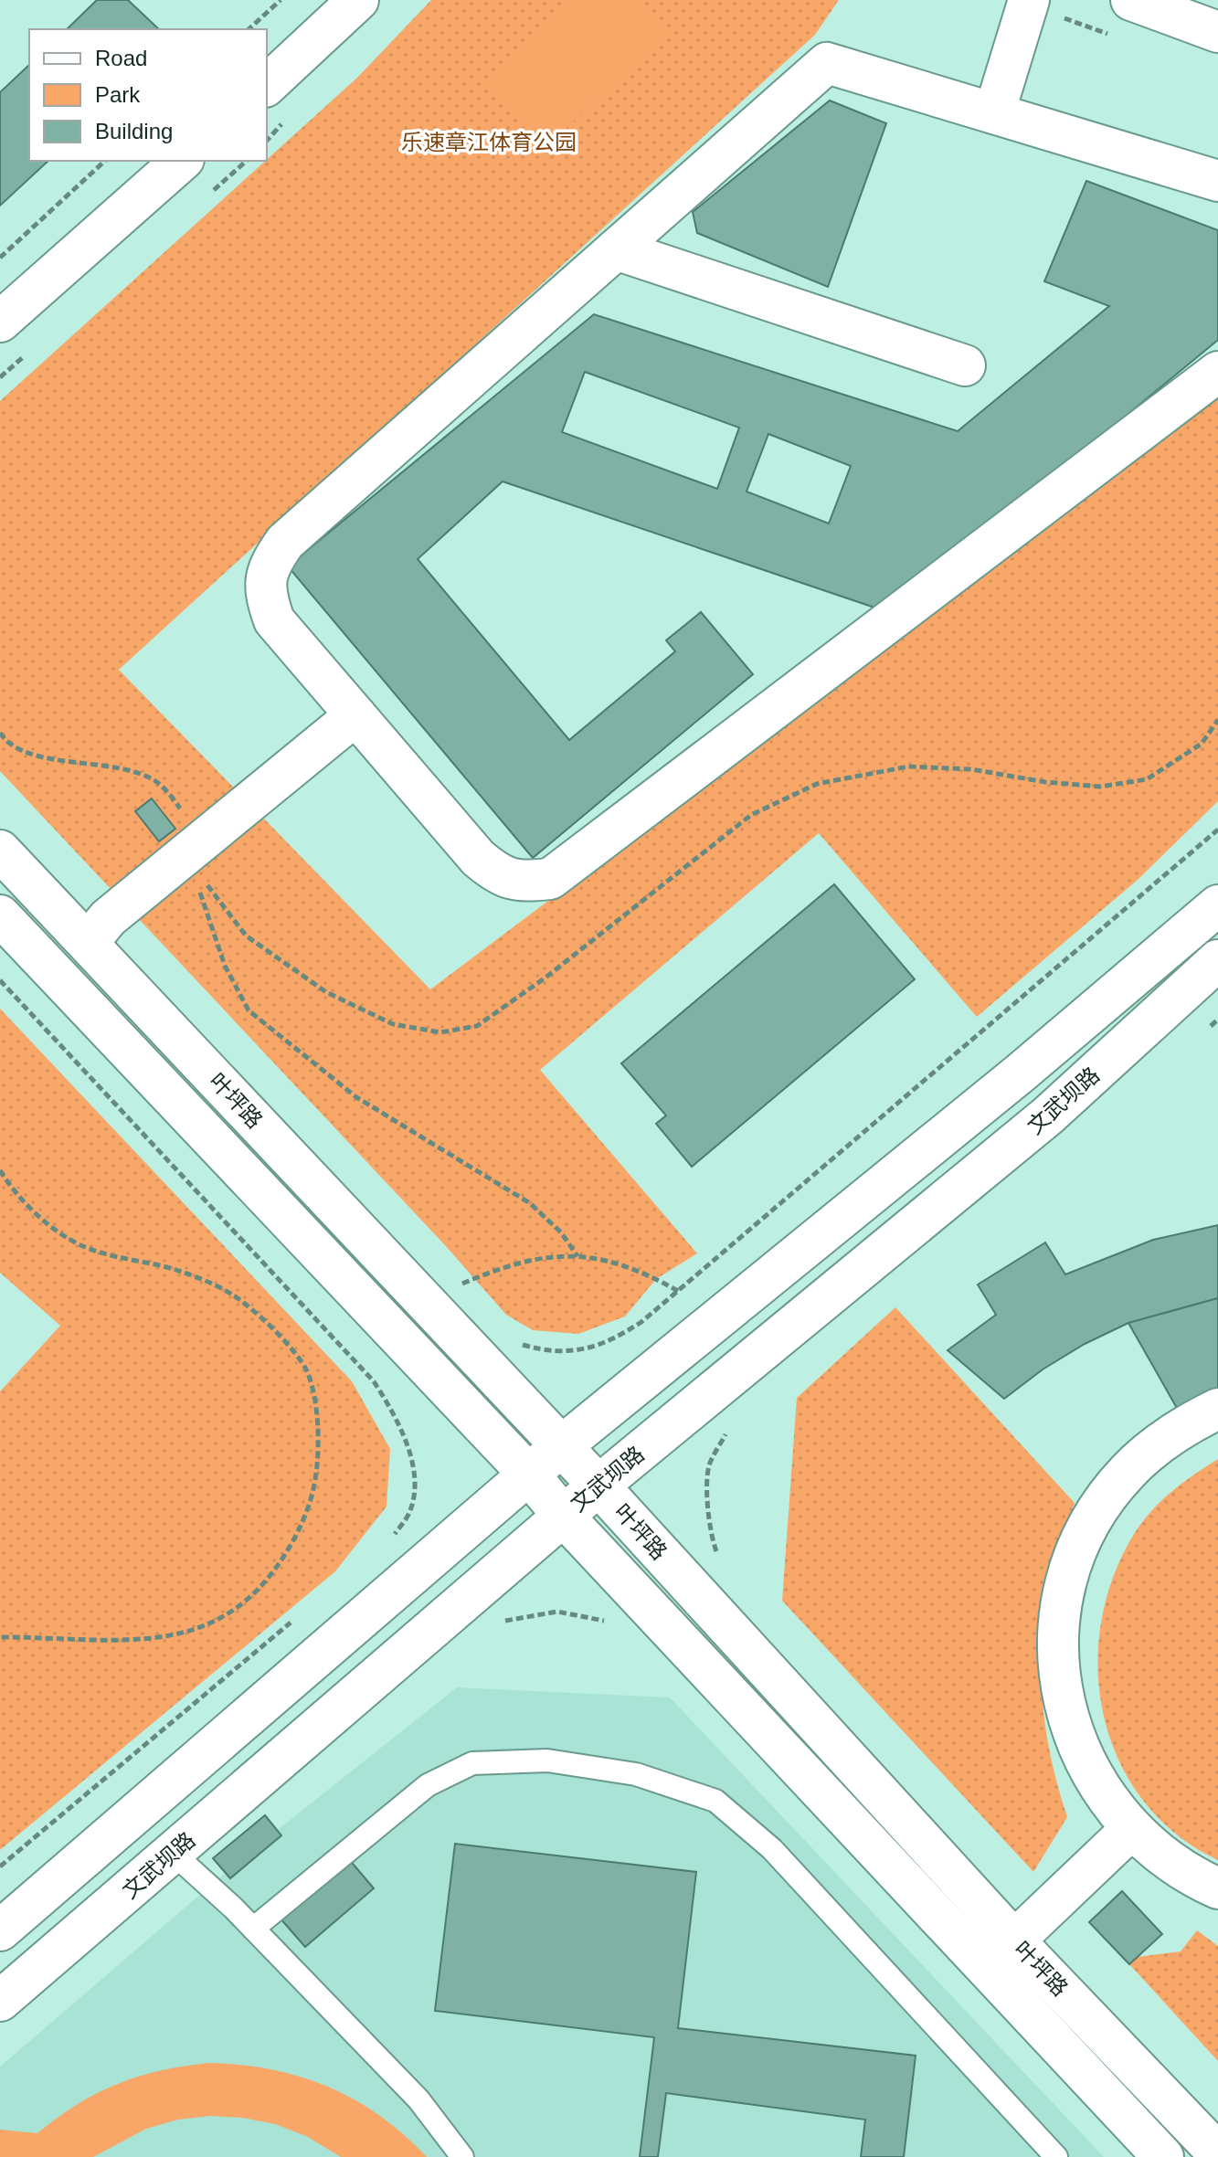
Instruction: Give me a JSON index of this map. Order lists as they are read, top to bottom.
{
  "streets": {
    "street": ["叶坪路", "文武坝路"]
  },
  "crossings": [
    ["叶坪路", "文武坝路"]
  ],
  "parks": ["乐速章江体育公园"],
  "legend": ["Road", "Park", "Building"]
}
